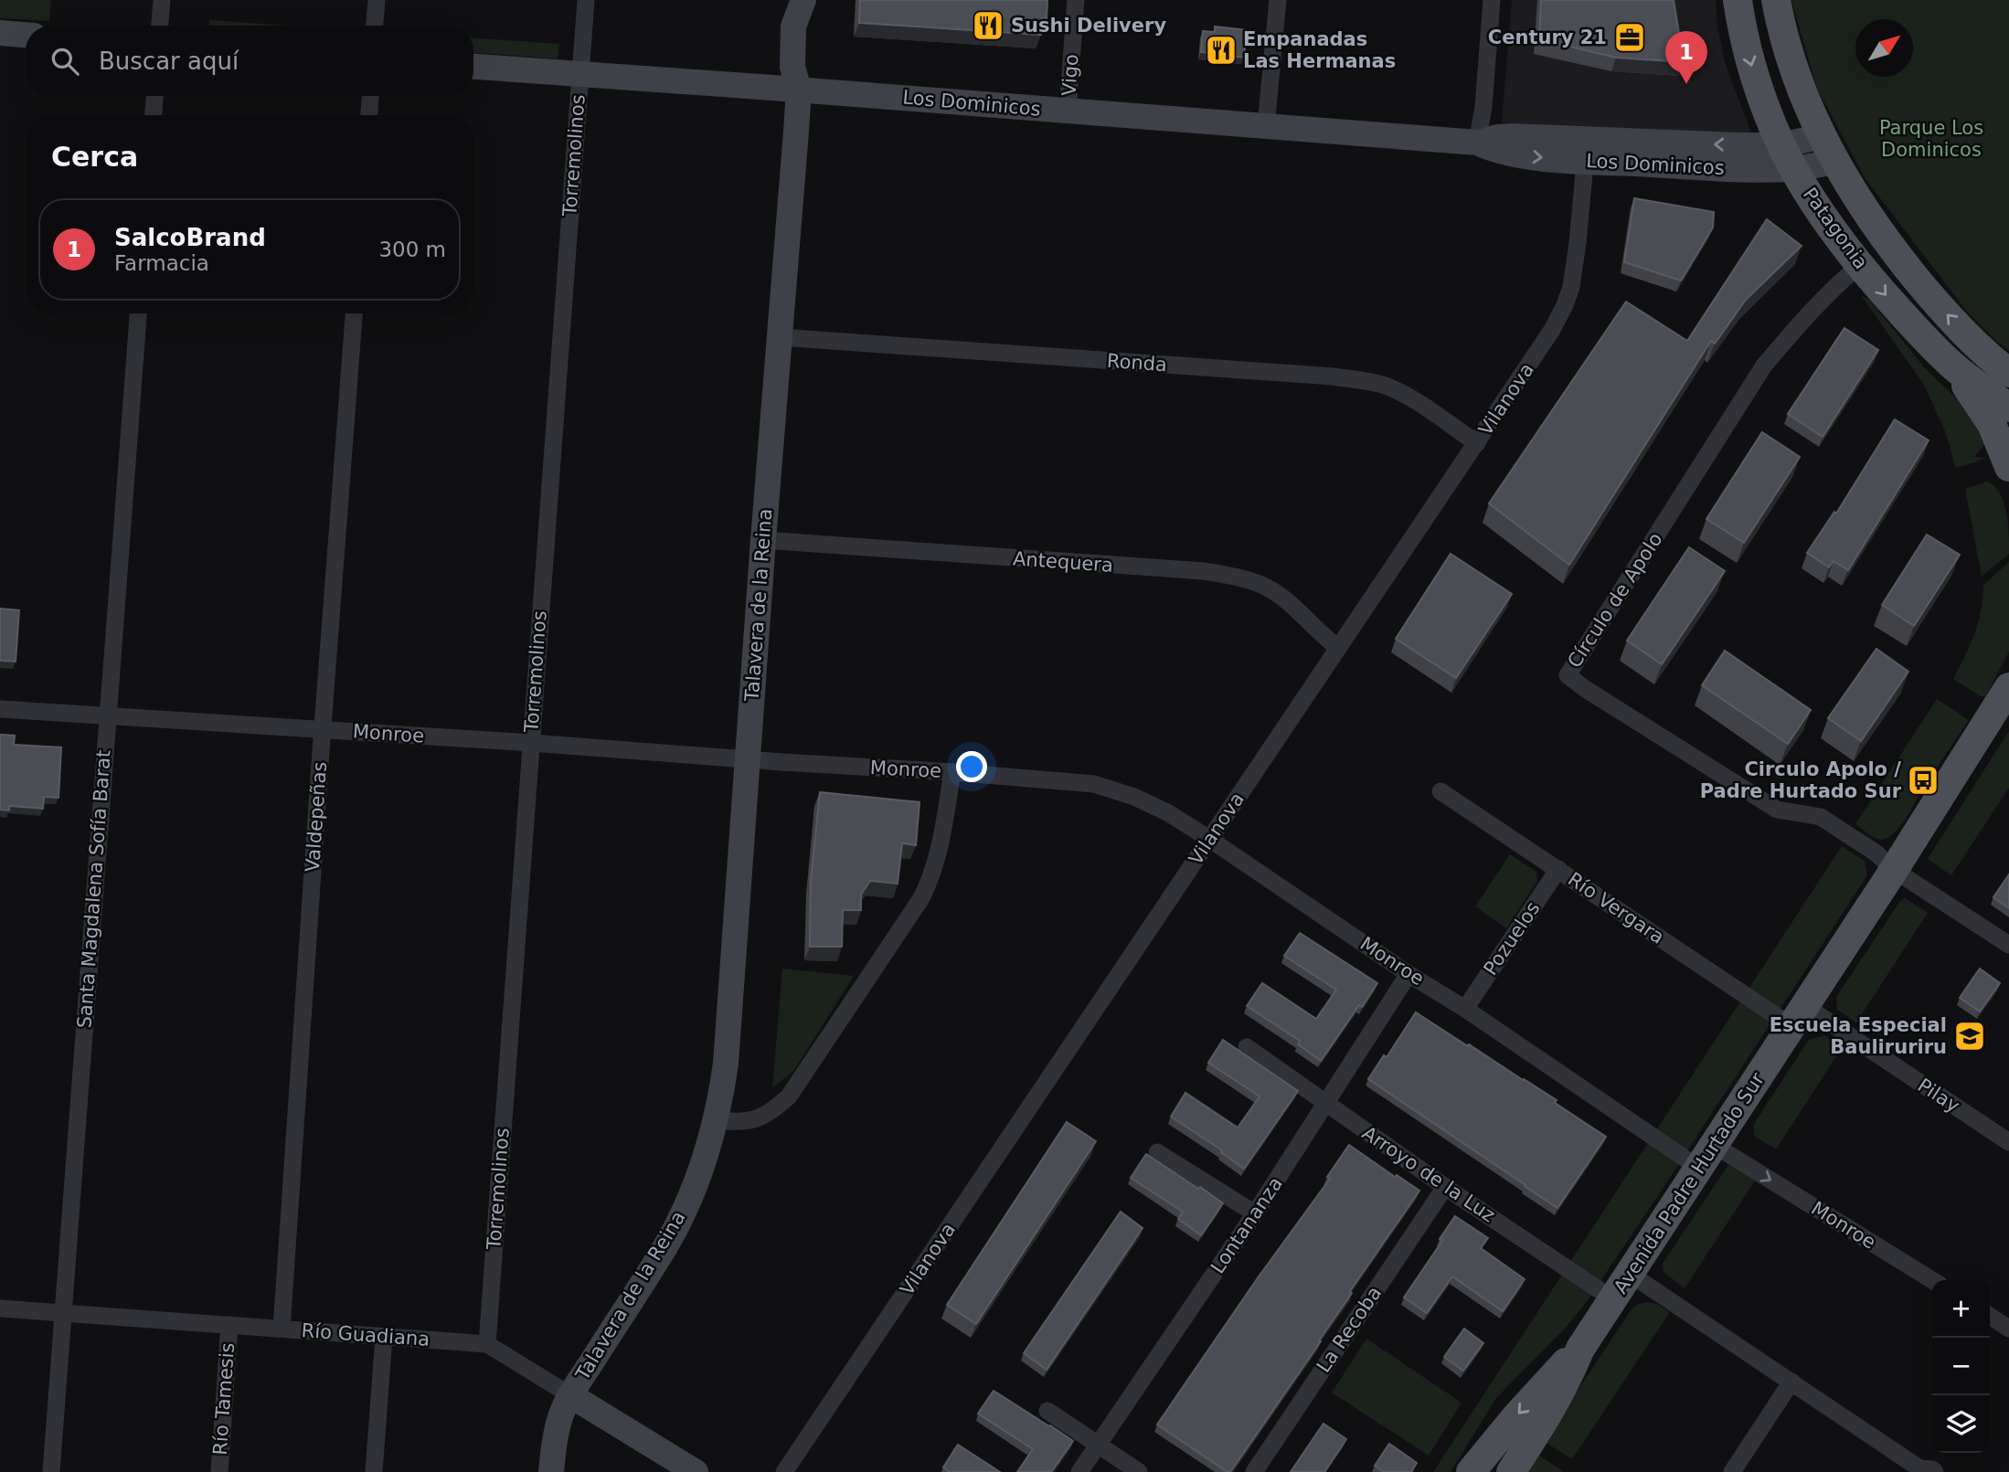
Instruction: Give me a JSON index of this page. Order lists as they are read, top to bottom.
{
  "streets": {
    "main road": ["Patagonia", "Avenida Padre Hurtado Sur"],
    "street": [
      "Vigo",
      "Los Dominicos",
      "Torremolinos",
      "Ronda",
      "Vilanova",
      "Antequera",
      "Círculo de Apolo",
      "Talavera de la Reina",
      "Monroe",
      "Valdepeñas",
      "Santa Magdalena Sofía Barat",
      "Río Vergara",
      "Pozuelos",
      "Pilay",
      "Arroyo de la Luz",
      "Lontananza",
      "La Recoba",
      "Río Guadiana",
      "Río Tamesis"
    ]
  },
  "crossings": [
    ["Vigo", "Los Dominicos"],
    ["Los Dominicos", "Torremolinos"],
    ["Los Dominicos", "Patagonia"],
    ["Los Dominicos", "Vilanova"],
    ["Los Dominicos", "Talavera de la Reina"],
    ["Torremolinos", "Monroe"],
    ["Torremolinos", "Río Guadiana"],
    ["Patagonia", "Círculo de Apolo"],
    ["Ronda", "Vilanova"],
    ["Ronda", "Talavera de la Reina"],
    ["Vilanova", "Antequera"],
    ["Vilanova", "Monroe"],
    ["Antequera", "Talavera de la Reina"],
    ["Círculo de Apolo", "Avenida Padre Hurtado Sur"],
    ["Talavera de la Reina", "Monroe"],
    ["Talavera de la Reina", "Río Guadiana"],
    ["Monroe", "Valdepeñas"],
    ["Monroe", "Santa Magdalena Sofía Barat"],
    ["Monroe", "Pozuelos"],
    ["Monroe", "Avenida Padre Hurtado Sur"],
    ["Monroe", "Lontananza"],
    ["Valdepeñas", "Río Guadiana"],
    ["Santa Magdalena Sofía Barat", "Río Guadiana"],
    ["Río Vergara", "Pozuelos"],
    ["Río Vergara", "Pilay"],
    ["Río Vergara", "Avenida Padre Hurtado Sur"],
    ["Pilay", "Avenida Padre Hurtado Sur"],
    ["Arroyo de la Luz", "Avenida Padre Hurtado Sur"],
    ["Arroyo de la Luz", "Lontananza"],
    ["Arroyo de la Luz", "La Recoba"],
    ["Río Guadiana", "Río Tamesis"]
  ],
  "parks": ["Parque Los Dominicos"],
  "places": {
    "restaurant": ["Sushi Delivery", "Empanadas Las Hermanas"],
    "office": ["Century 21"],
    "bus stop": ["Circulo Apolo / Padre Hurtado Sur"],
    "school or university": ["Escuela Especial Bauliruriru"]
  },
  "north": "top right",
  "page": {
    "search": "Buscar aquí",
    "pins": "1",
    "heading": "Cerca",
    "list": [
      {
        "mark": "1",
        "name": "SalcoBrand",
        "note": "Farmacia",
        "value": "300 m"
      }
    ],
    "map_buttons": ["+", "−"]
  }
}
